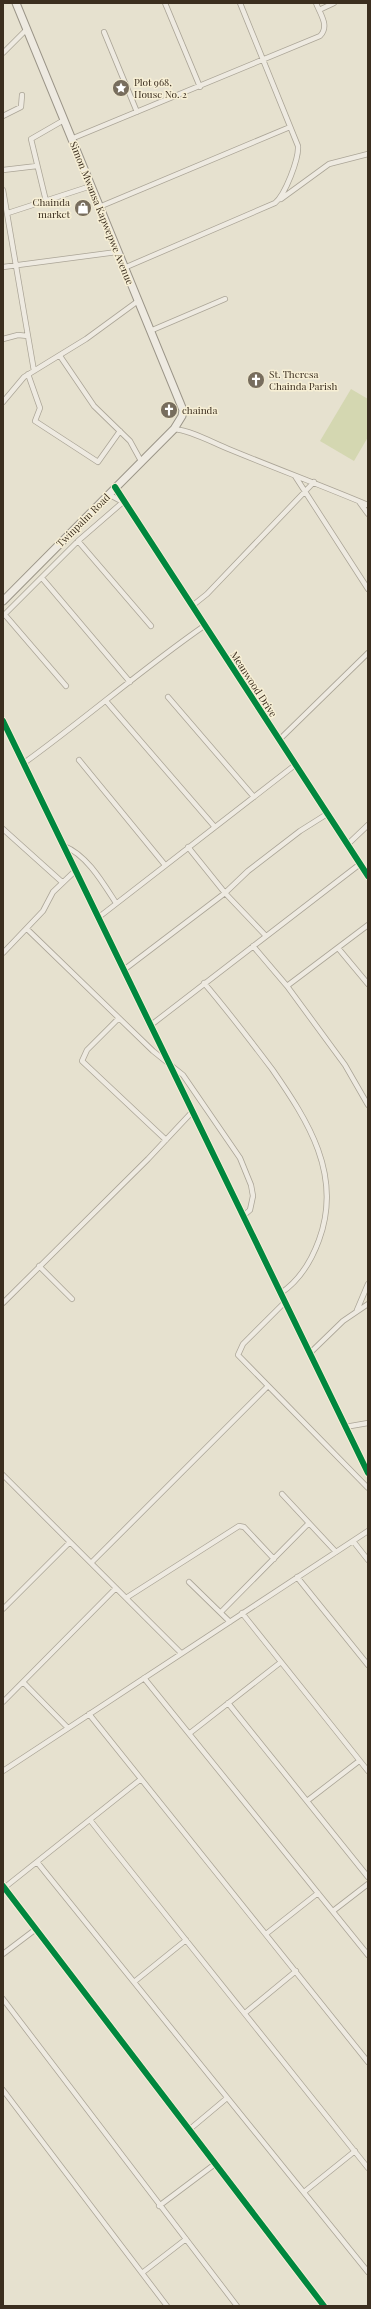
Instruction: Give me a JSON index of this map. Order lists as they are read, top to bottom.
{
  "streets": {
    "main road": ["Simon Mwansa Kapwepwe Avenue", "Twinpalm Road"],
    "street": ["Meanwood Drive"]
  },
  "crossings": [
    ["Simon Mwansa Kapwepwe Avenue", "Twinpalm Road"],
    ["Twinpalm Road", "Meanwood Drive"]
  ],
  "places": {
    "place": ["Plot 968, House No. 2"],
    "shop": ["Chainda market"],
    "church": ["St. Theresa Chainda Parish", "chainda"]
  }
}
